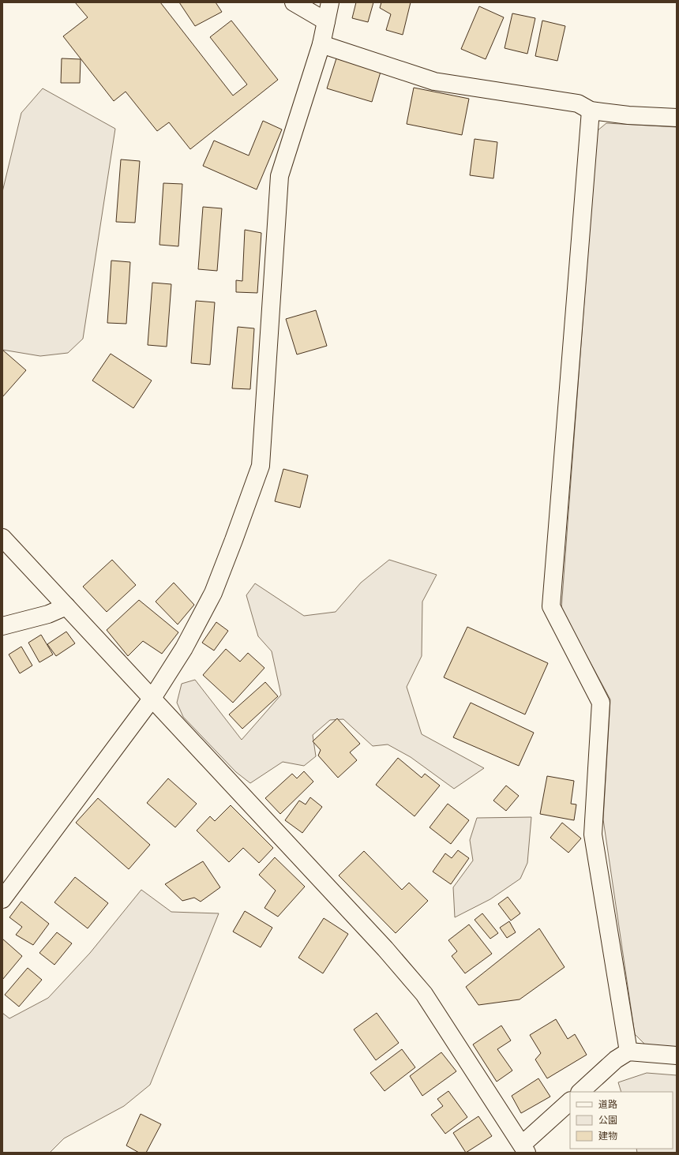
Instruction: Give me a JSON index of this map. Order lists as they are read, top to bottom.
{
  "legend": ["道路", "公園", "建物"]
}
